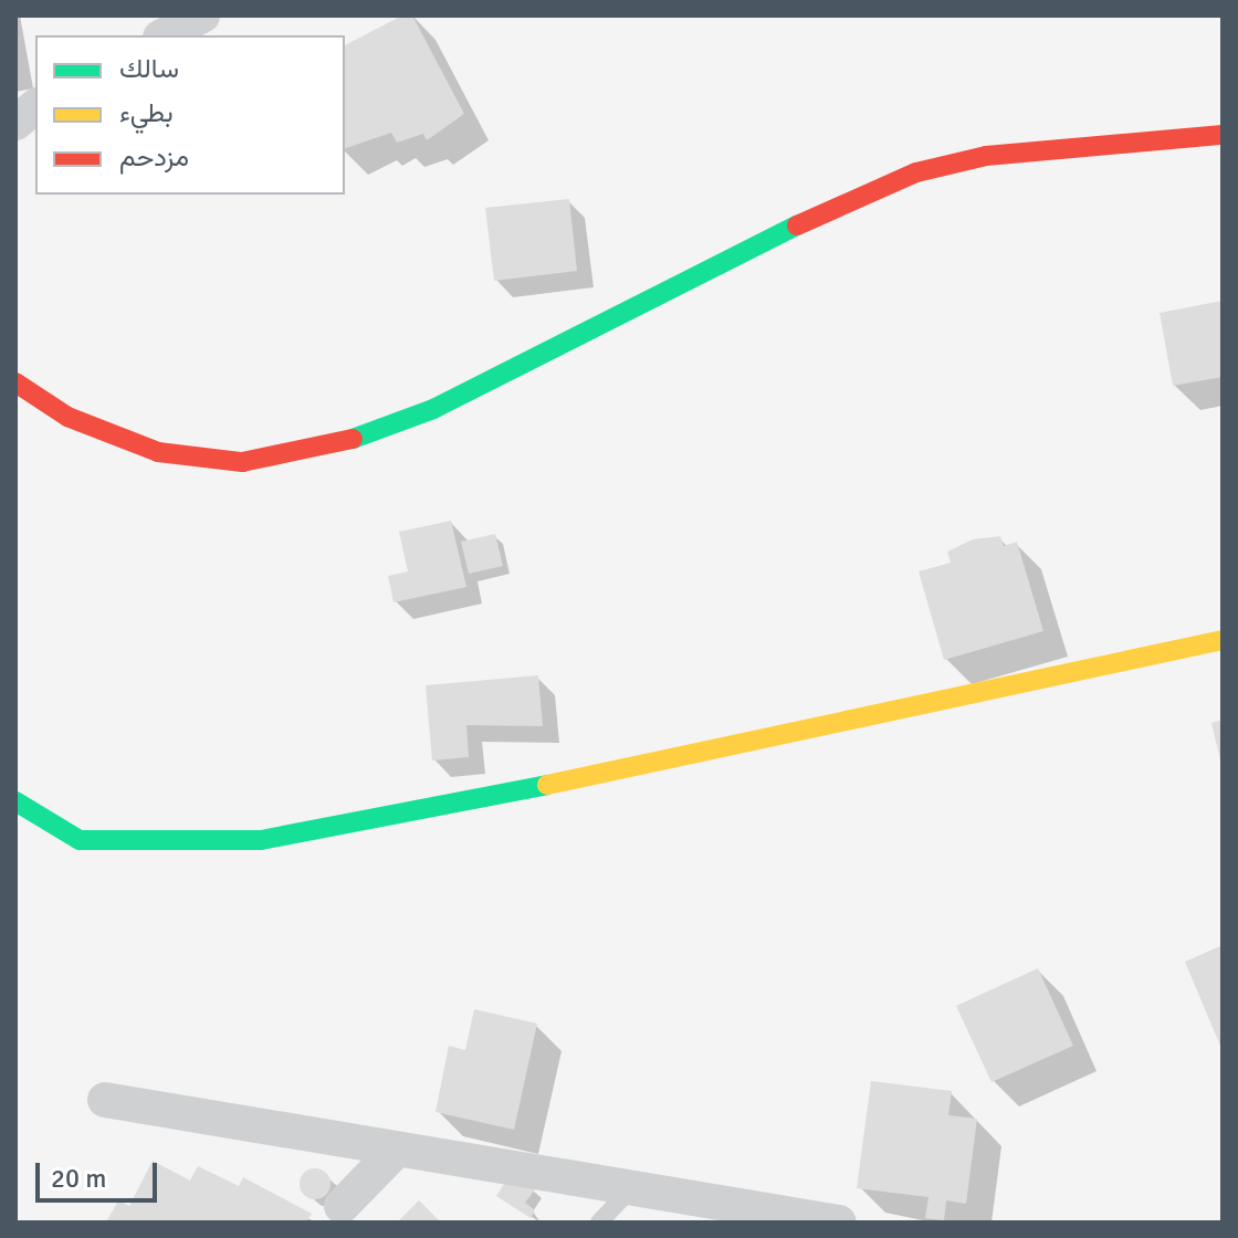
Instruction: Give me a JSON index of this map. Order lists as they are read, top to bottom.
{
  "legend": ["سالك", "بطيء", "مزدحم"],
  "scale_bar": "20 m"
}
